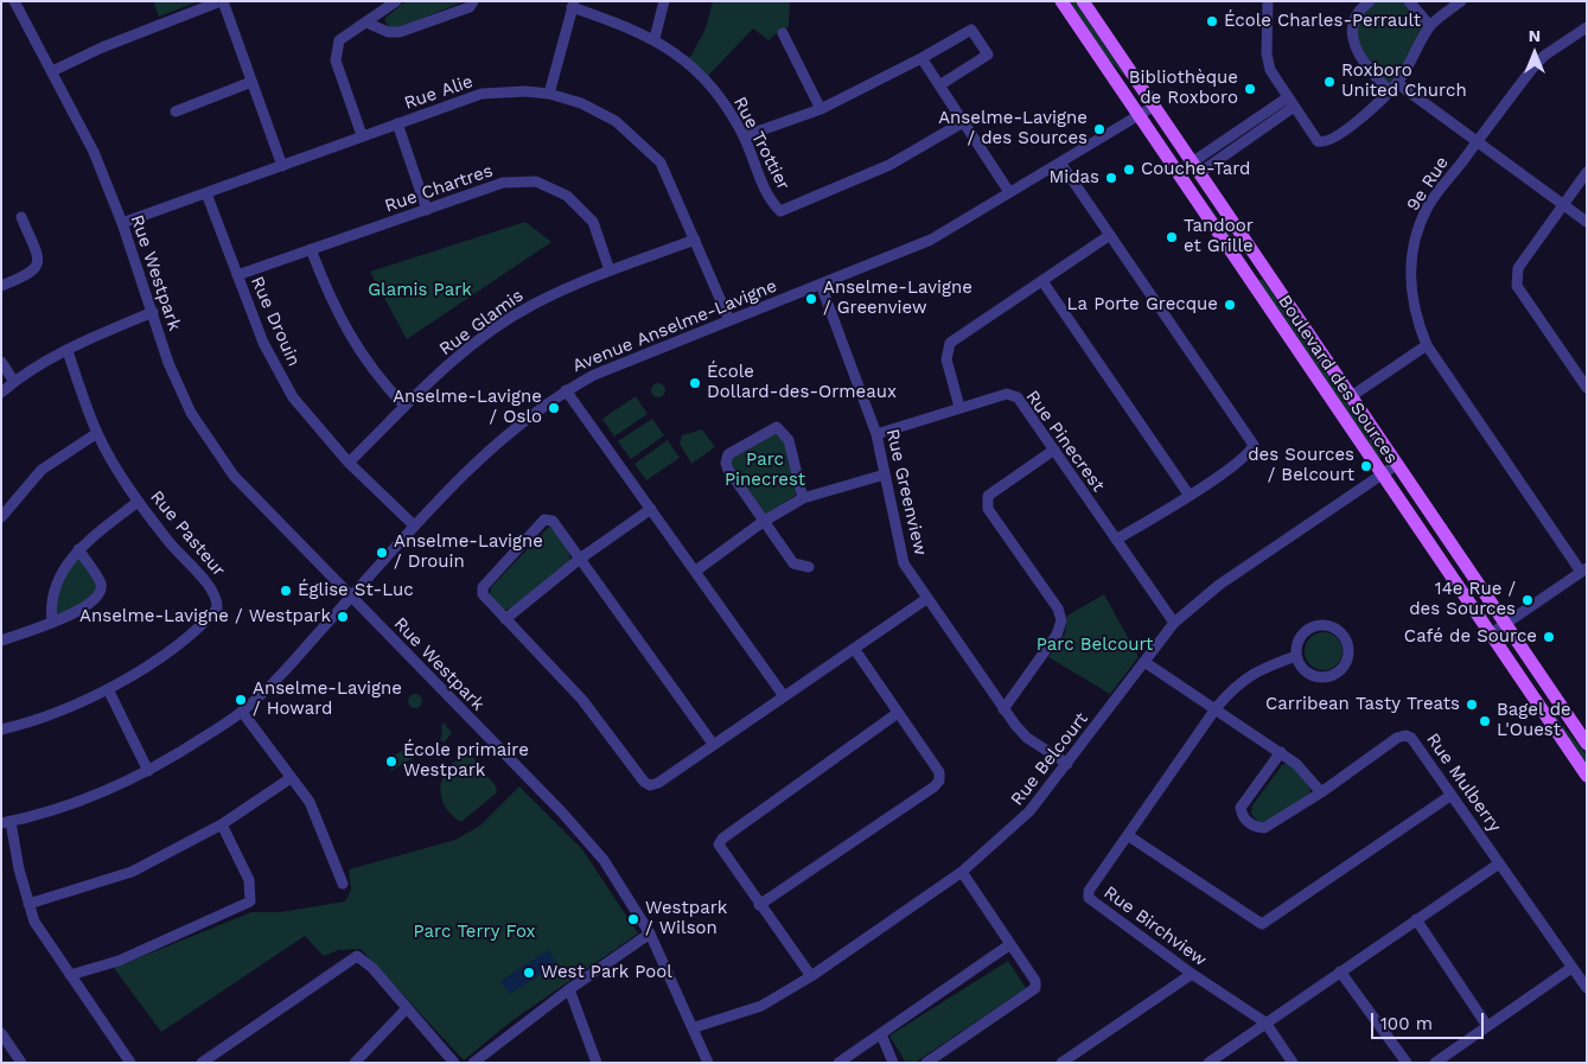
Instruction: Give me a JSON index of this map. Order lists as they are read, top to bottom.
{
  "streets": {
    "main road": ["Boulevard des Sources"],
    "street": [
      "Rue Alie",
      "Rue Trottier",
      "9e Rue",
      "Rue Chartres",
      "Rue Westpark",
      "Rue Drouin",
      "Rue Glamis",
      "Avenue Anselme-Lavigne",
      "Rue Pinecrest",
      "Rue Greenview",
      "Rue Pasteur",
      "Rue Belcourt",
      "Rue Mulberry",
      "Rue Birchview"
    ]
  },
  "crossings": [
    ["Rue Alie", "Rue Westpark"],
    ["Rue Alie", "Rue Drouin"],
    ["Rue Alie", "Rue Glamis"],
    ["Rue Alie", "Avenue Anselme-Lavigne"],
    ["Rue Chartres", "Rue Drouin"],
    ["Rue Chartres", "Rue Glamis"],
    ["Rue Westpark", "Avenue Anselme-Lavigne"],
    ["Rue Westpark", "Rue Belcourt"],
    ["Rue Drouin", "Rue Glamis"],
    ["Rue Drouin", "Avenue Anselme-Lavigne"],
    ["Avenue Anselme-Lavigne", "Boulevard des Sources"],
    ["Avenue Anselme-Lavigne", "Rue Greenview"],
    ["Boulevard des Sources", "Rue Belcourt"],
    ["Rue Pinecrest", "Rue Greenview"],
    ["Rue Pinecrest", "Rue Belcourt"],
    ["Rue Greenview", "Rue Belcourt"]
  ],
  "parks": [
    "Glamis Park",
    "Parc Pinecrest",
    "Parc Belcourt",
    "Parc Terry Fox"
  ],
  "places": [
    "École Charles-Perrault",
    "Roxboro United Church",
    "Bibliothèque de Roxboro",
    "Anselme-Lavigne / des Sources",
    "Couche-Tard",
    "Midas",
    "Tandoor et Grille",
    "Anselme-Lavigne / Greenview",
    "La Porte Grecque",
    "École Dollard-des-Ormeaux",
    "Anselme-Lavigne / Oslo",
    "des Sources / Belcourt",
    "Anselme-Lavigne / Drouin",
    "Église St-Luc",
    "14e Rue / des Sources",
    "Anselme-Lavigne / Westpark",
    "Café de Source",
    "Anselme-Lavigne / Howard",
    "Carribean Tasty Treats",
    "Bagel de L'Ouest",
    "École primaire Westpark",
    "Westpark / Wilson",
    "West Park Pool"
  ],
  "scale_bar": "100 m",
  "north": "top"
}
